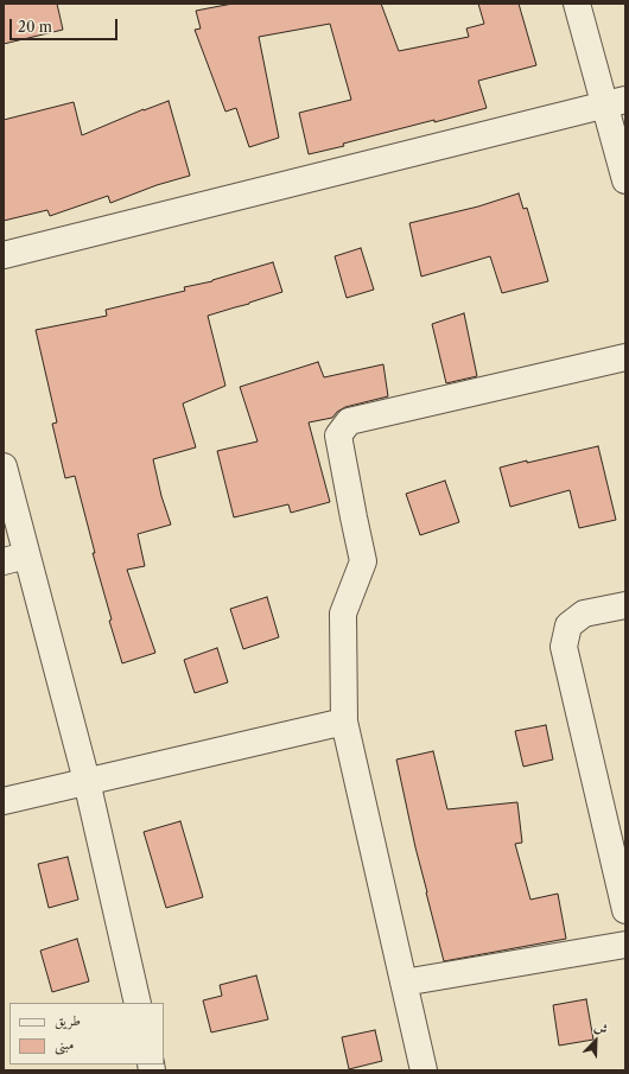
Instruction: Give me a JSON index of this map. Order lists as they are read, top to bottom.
{
  "legend": ["طريق", "مبنى"],
  "scale_bar": "20 m",
  "north": "top right"
}
